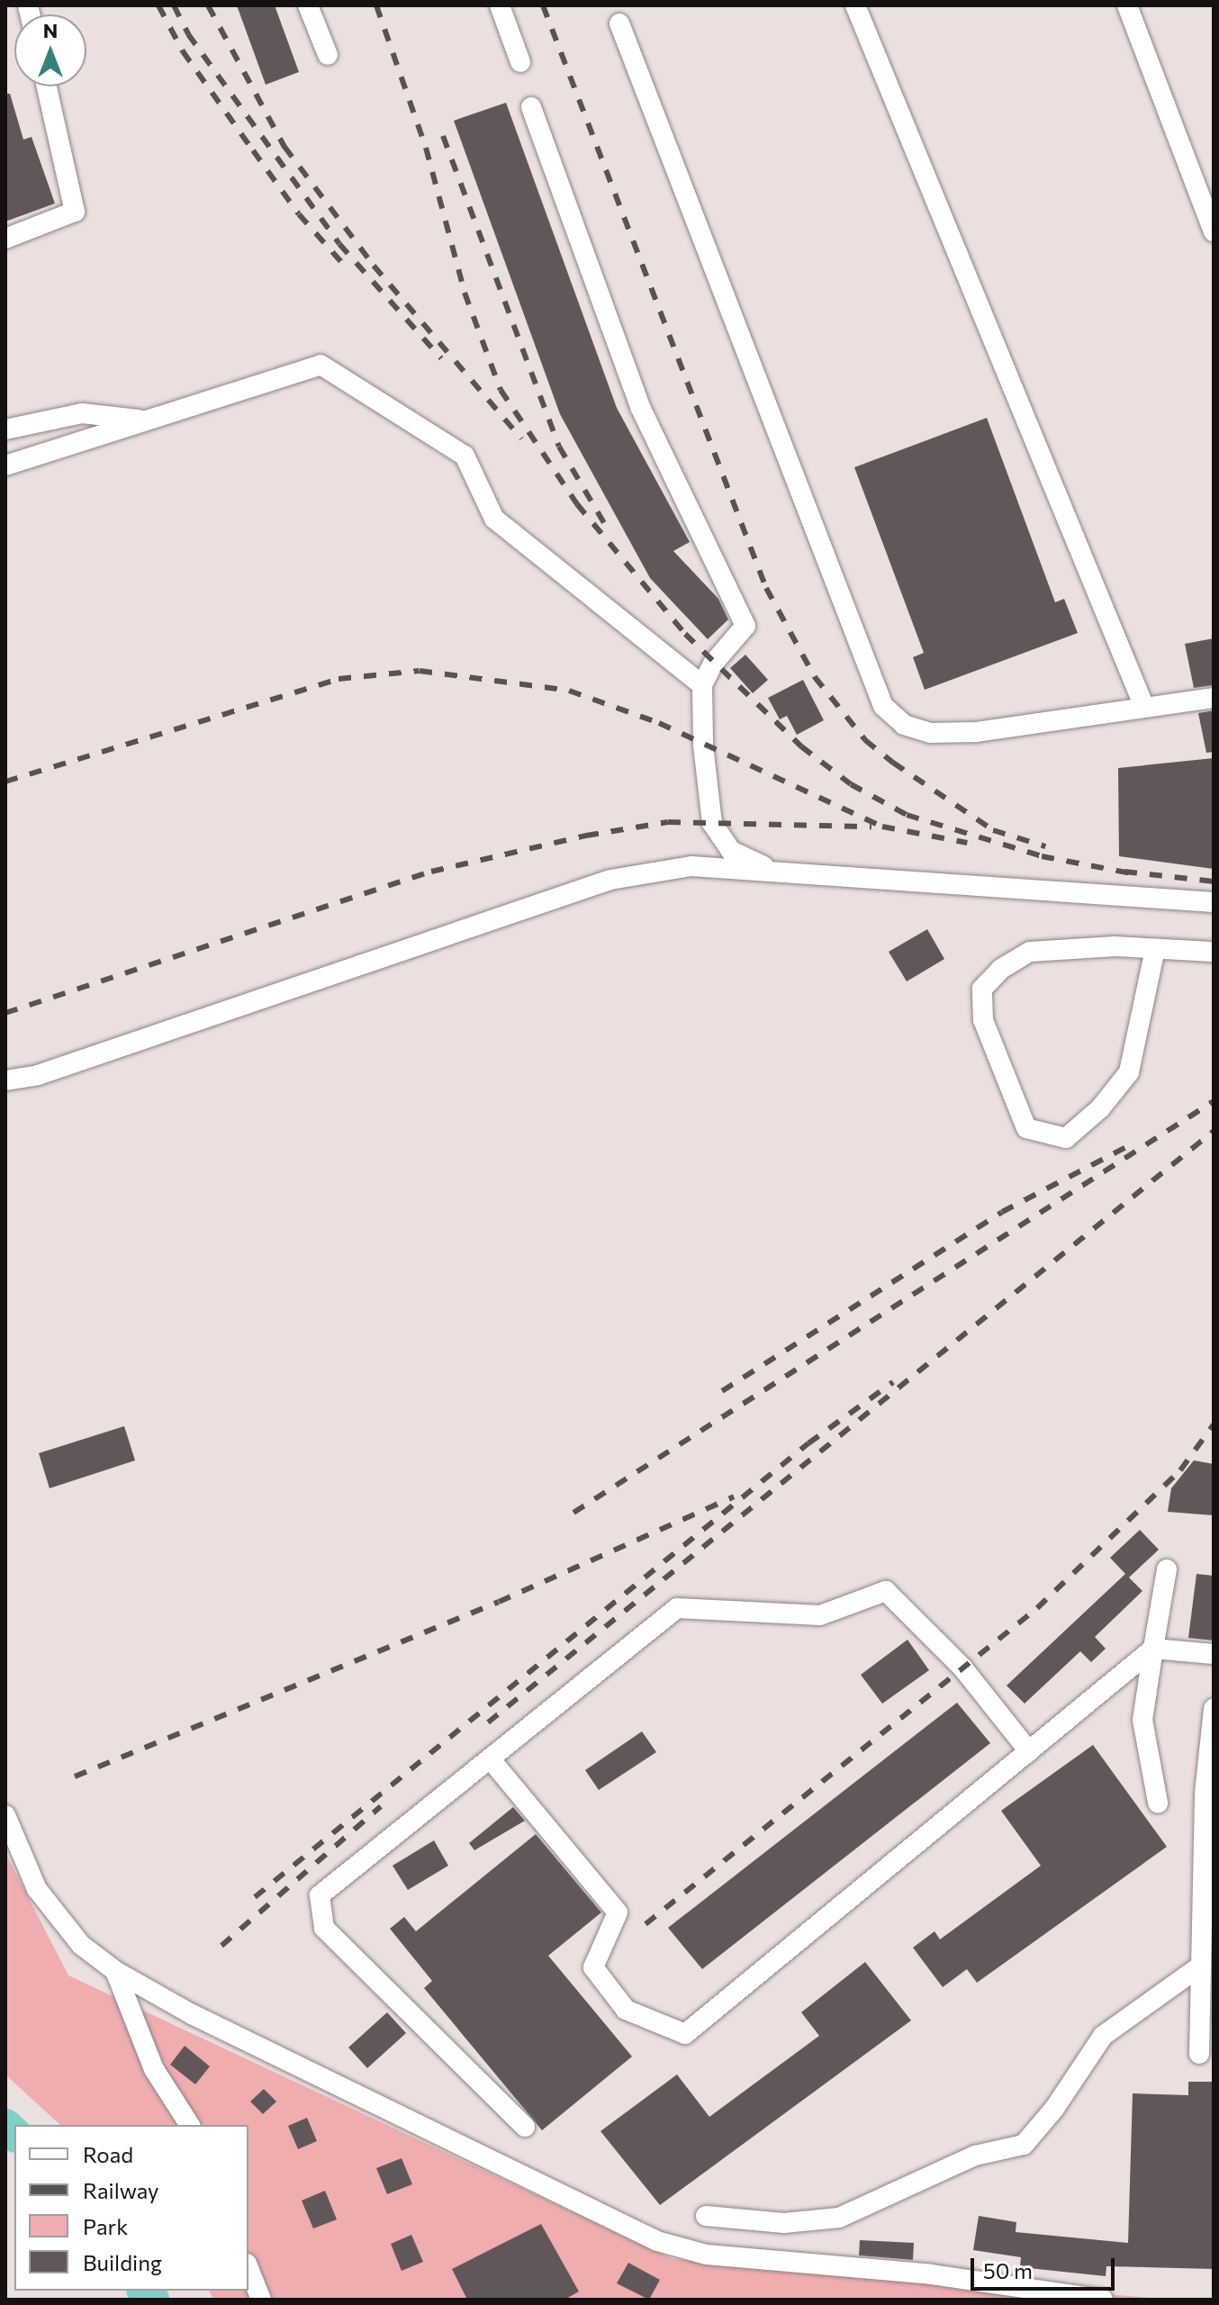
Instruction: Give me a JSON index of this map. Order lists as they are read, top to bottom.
{
  "legend": [
    "Road",
    "Railway",
    "Park",
    "Building"
  ],
  "scale_bar": "50 m",
  "north": "top"
}
